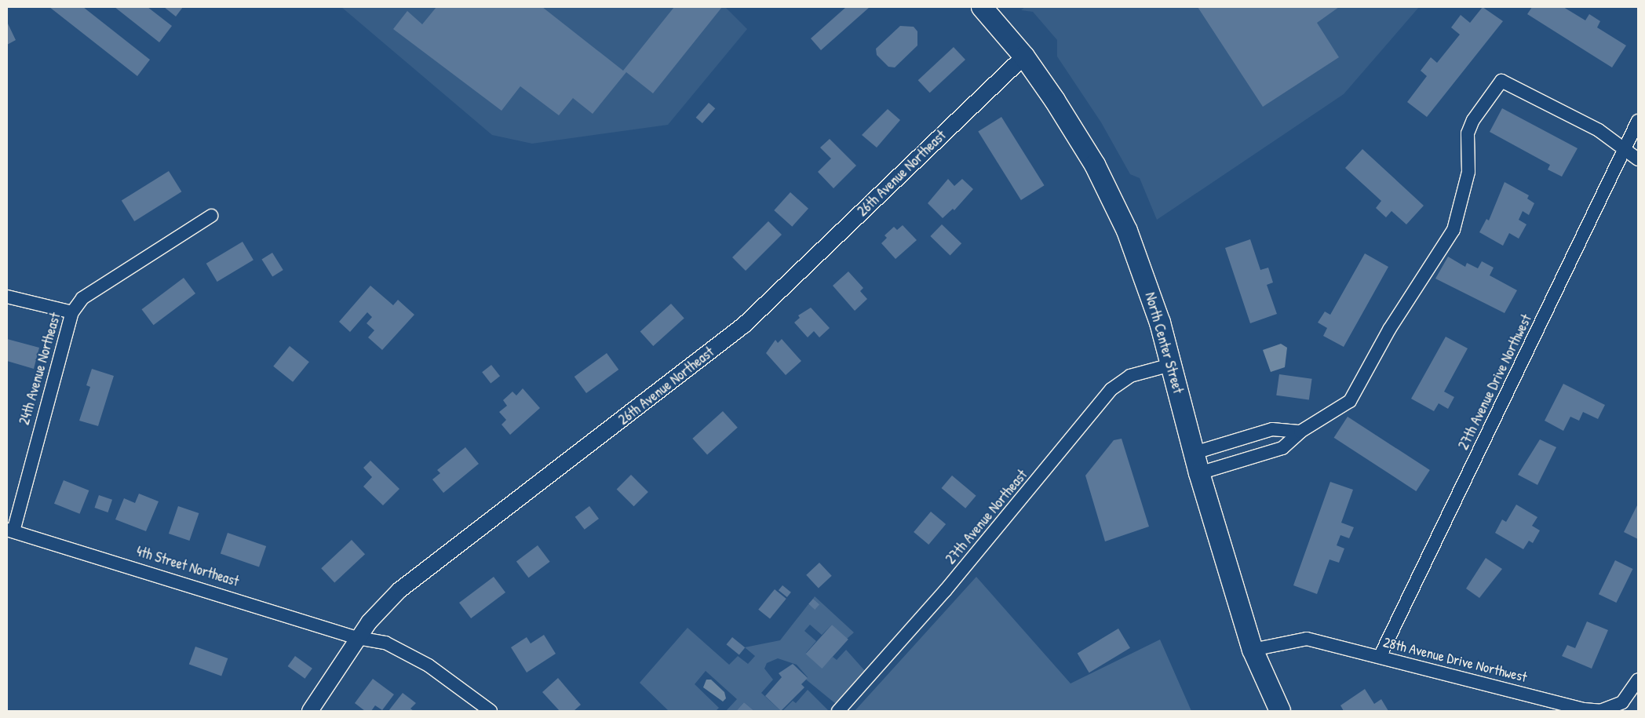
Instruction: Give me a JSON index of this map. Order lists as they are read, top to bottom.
{
  "streets": {
    "main road": ["North Center Street"],
    "street": [
      "26th Avenue Northeast",
      "24th Avenue Northeast",
      "27th Avenue Drive Northwest",
      "27th Avenue Northeast",
      "4th Street Northeast",
      "28th Avenue Drive Northwest"
    ]
  },
  "crossings": [
    ["26th Avenue Northeast", "North Center Street"],
    ["26th Avenue Northeast", "4th Street Northeast"],
    ["North Center Street", "27th Avenue Northeast"],
    ["North Center Street", "28th Avenue Drive Northwest"],
    ["24th Avenue Northeast", "4th Street Northeast"],
    ["27th Avenue Drive Northwest", "28th Avenue Drive Northwest"]
  ]
}
